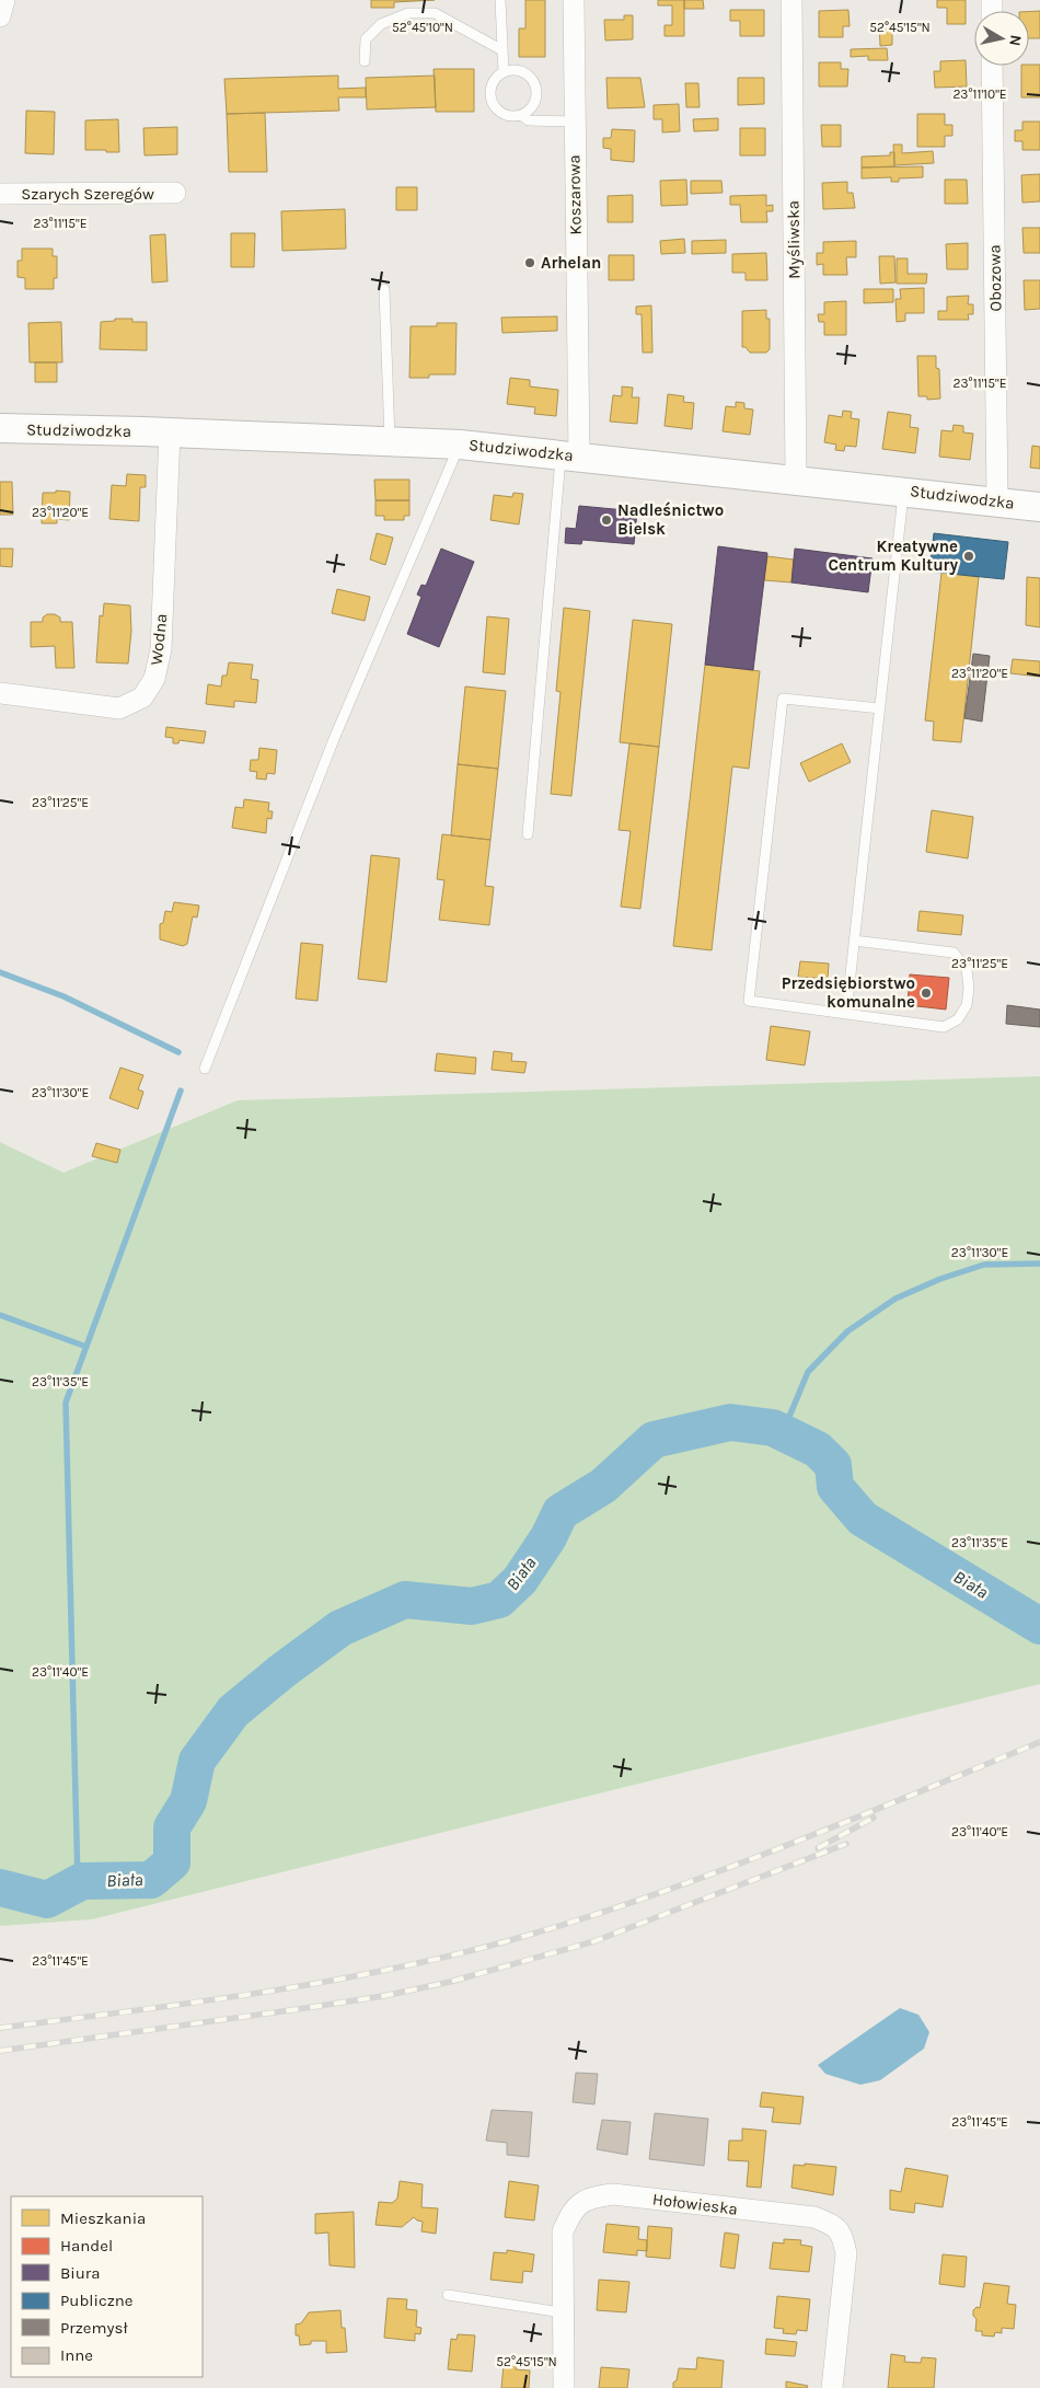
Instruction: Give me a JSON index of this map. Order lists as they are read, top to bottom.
{
  "streets": {
    "street": [
      "Szarych Szeregów",
      "Koszarowa",
      "Myśliwska",
      "Obozowa",
      "Studziwodzka",
      "Wodna",
      "Hołowieska"
    ]
  },
  "crossings": [
    ["Koszarowa", "Studziwodzka"],
    ["Myśliwska", "Studziwodzka"],
    ["Obozowa", "Studziwodzka"],
    ["Studziwodzka", "Wodna"]
  ],
  "water": ["Biała"],
  "places": [
    "Arhelan",
    "Nadleśnictwo Bielsk",
    "Kreatywne Centrum Kultury",
    "Przedsiębiorstwo komunalne"
  ],
  "legend": [
    "Mieszkania",
    "Handel",
    "Biura",
    "Publiczne",
    "Przemysł",
    "Inne"
  ],
  "north": "right",
  "coordinates": [
    "52°45'10\"N",
    "52°45'15\"N",
    "23°11'10\"E",
    "23°11'15\"E",
    "23°11'20\"E",
    "23°11'25\"E",
    "23°11'30\"E",
    "23°11'35\"E",
    "23°11'40\"E",
    "23°11'45\"E"
  ]
}
